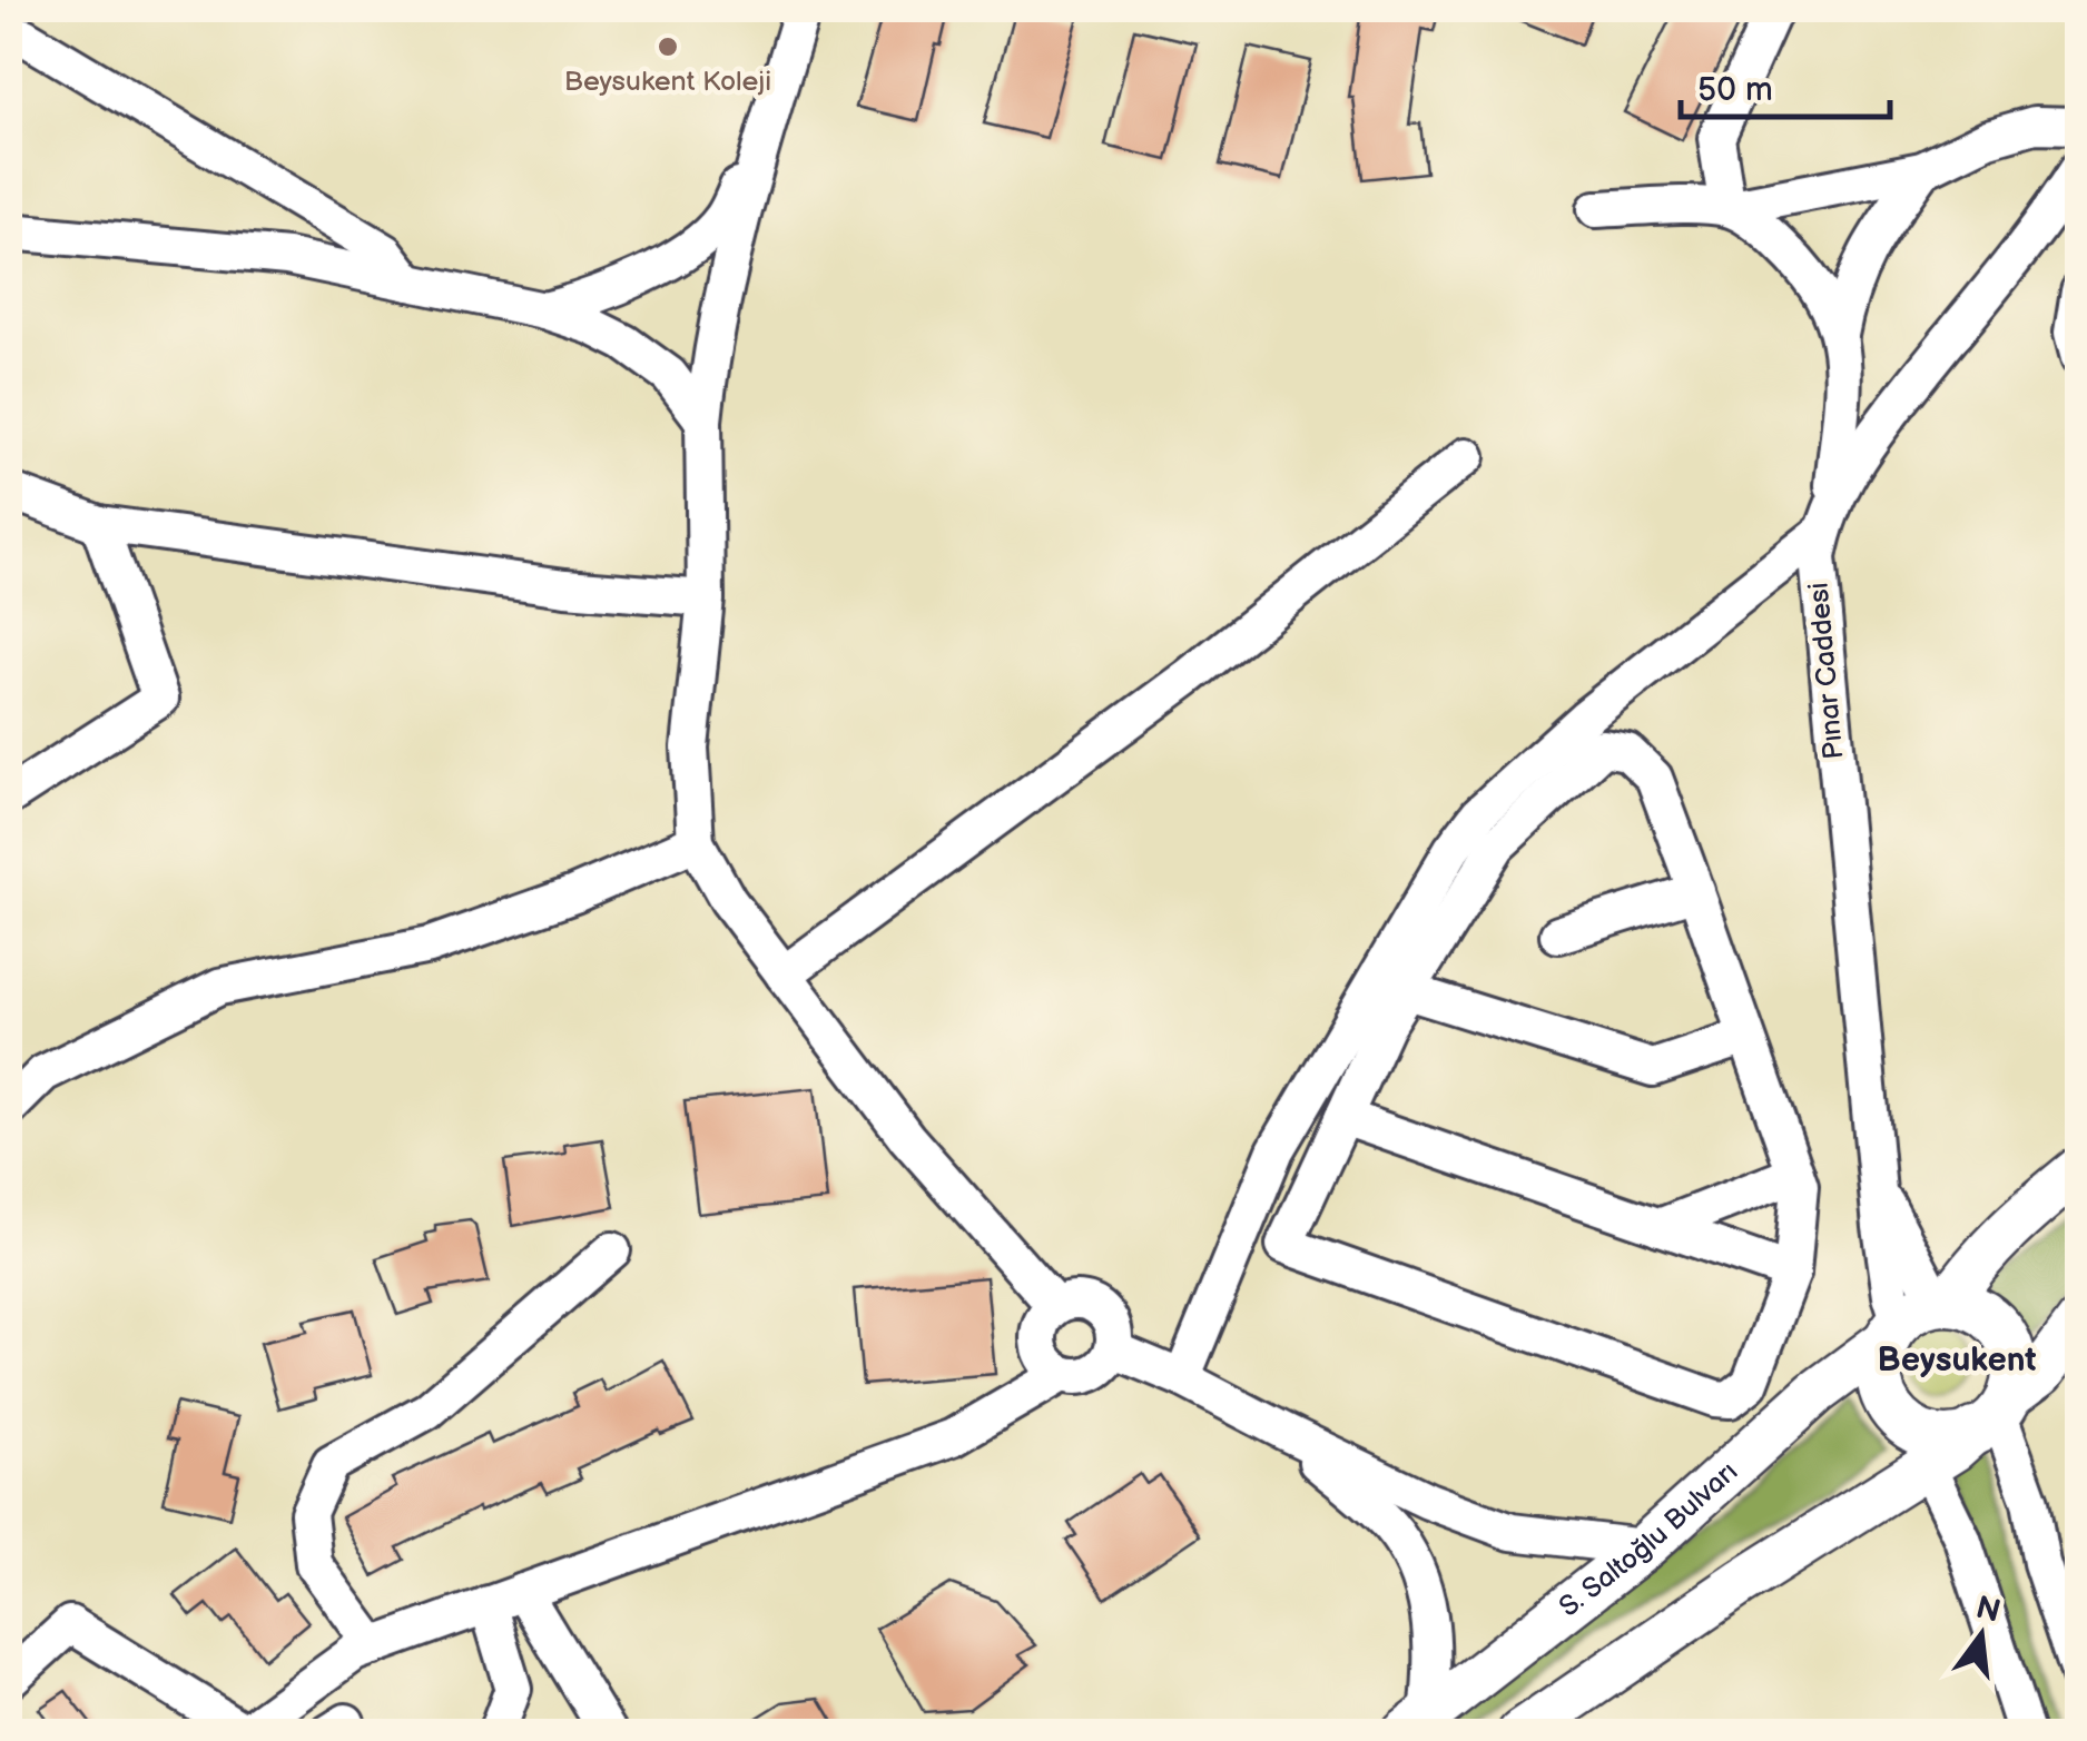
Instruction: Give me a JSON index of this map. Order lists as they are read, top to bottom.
{
  "streets": {
    "main road": ["S. Saltoğlu Bulvarı"],
    "street": ["Pınar Caddesi"]
  },
  "crossings": [
    ["Pınar Caddesi", "S. Saltoğlu Bulvarı"]
  ],
  "districts": ["Beysukent"],
  "places": ["Beysukent Koleji"],
  "scale_bar": "50 m",
  "north": "top"
}
